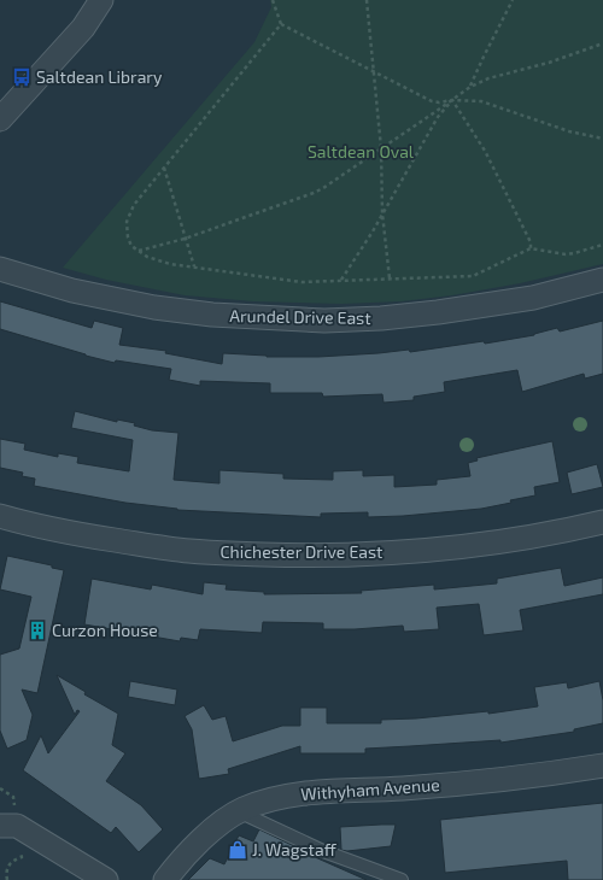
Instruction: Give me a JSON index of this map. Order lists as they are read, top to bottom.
{
  "streets": {
    "street": ["Arundel Drive East", "Chichester Drive East", "Withyham Avenue"]
  },
  "parks": ["Saltdean Oval"],
  "places": {
    "bus stop": ["Saltdean Library"],
    "building": ["Curzon House"],
    "shop": ["J. Wagstaff"]
  }
}
